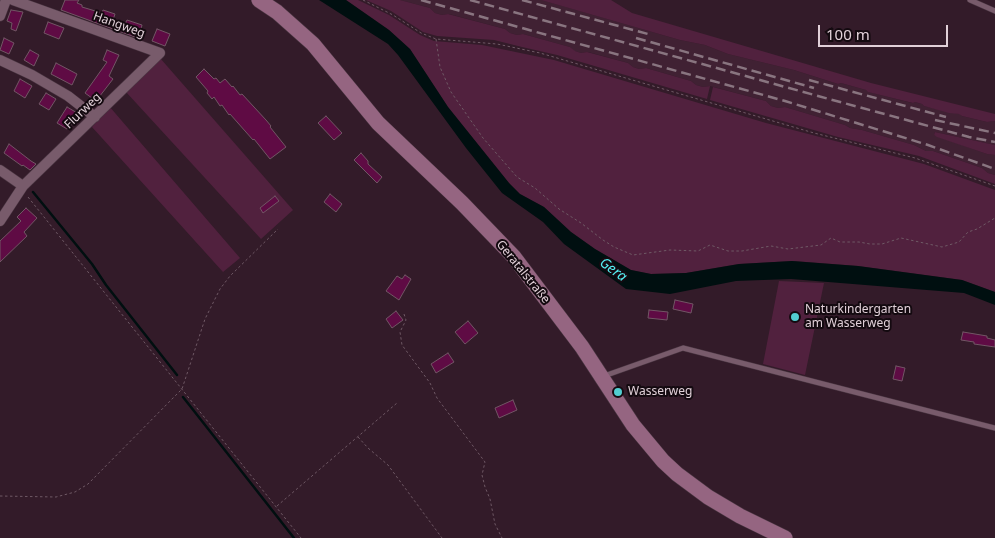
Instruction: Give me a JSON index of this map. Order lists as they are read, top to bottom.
{
  "streets": {
    "street": ["Hangweg", "Flurweg", "Geratalstraße"]
  },
  "crossings": [
    ["Hangweg", "Flurweg"]
  ],
  "water": ["Gera"],
  "places": ["Naturkindergarten am Wasserweg", "Wasserweg"],
  "scale_bar": "100 m"
}
